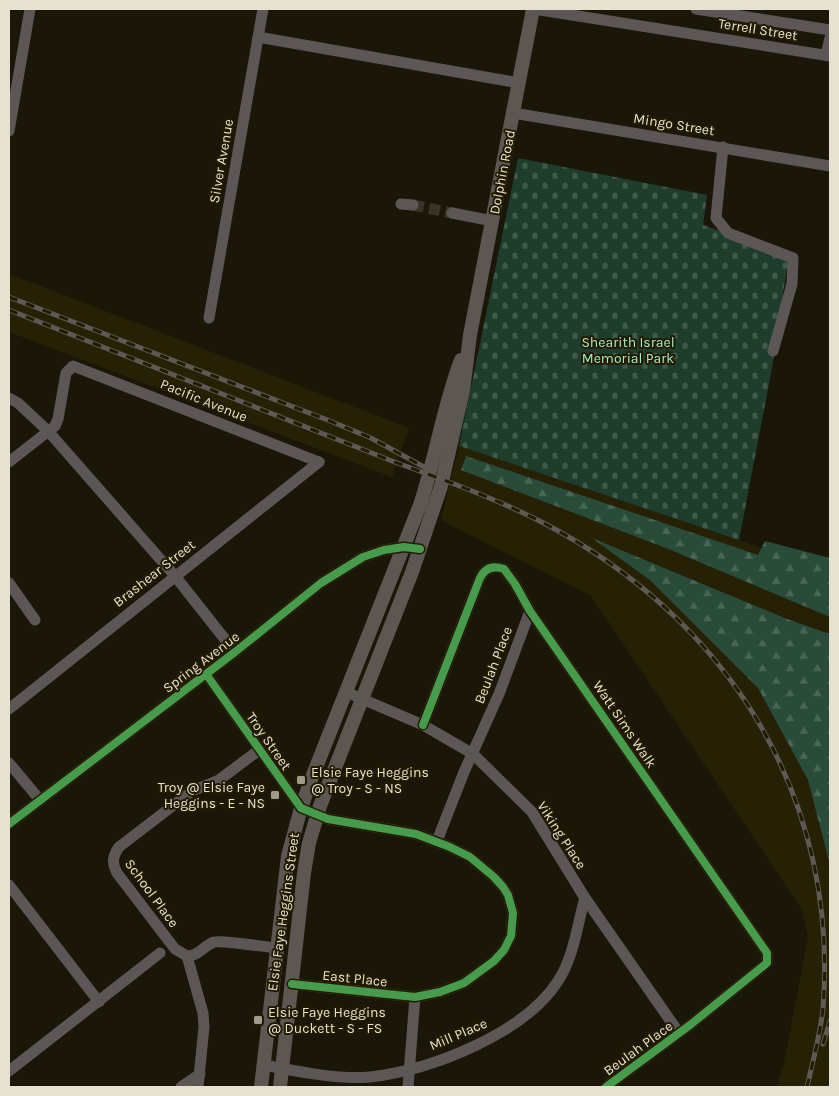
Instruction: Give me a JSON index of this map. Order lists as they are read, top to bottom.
{
  "streets": {
    "main road": ["Dolphin Road", "Elsie Faye Heggins Street"],
    "street": [
      "Terrell Street",
      "Mingo Street",
      "Silver Avenue",
      "Pacific Avenue",
      "Brashear Street",
      "Spring Avenue",
      "Beulah Place",
      "Watt Sims Walk",
      "Troy Street",
      "Viking Place",
      "School Place",
      "East Place",
      "Mill Place"
    ]
  },
  "crossings": [
    ["Terrell Street", "Dolphin Road"],
    ["Mingo Street", "Dolphin Road"],
    ["Dolphin Road", "Spring Avenue"],
    ["Dolphin Road", "Elsie Faye Heggins Street"],
    ["Pacific Avenue", "Brashear Street"],
    ["Spring Avenue", "Troy Street"],
    ["Spring Avenue", "Elsie Faye Heggins Street"],
    ["Beulah Place", "Watt Sims Walk"],
    ["Beulah Place", "Viking Place"],
    ["Beulah Place", "East Place"],
    ["Watt Sims Walk", "Viking Place"],
    ["Troy Street", "School Place"],
    ["Troy Street", "Elsie Faye Heggins Street"],
    ["Viking Place", "Elsie Faye Heggins Street"],
    ["Viking Place", "Mill Place"],
    ["Elsie Faye Heggins Street", "East Place"],
    ["Elsie Faye Heggins Street", "Mill Place"]
  ],
  "parks": ["Shearith Israel Memorial Park"],
  "places": {
    "transit": ["Elsie Faye Heggins @ Troy - S - NS", "Troy @ Elsie Faye Heggins - E - NS", "Elsie Faye Heggins @ Duckett - S - FS"]
  }
}
